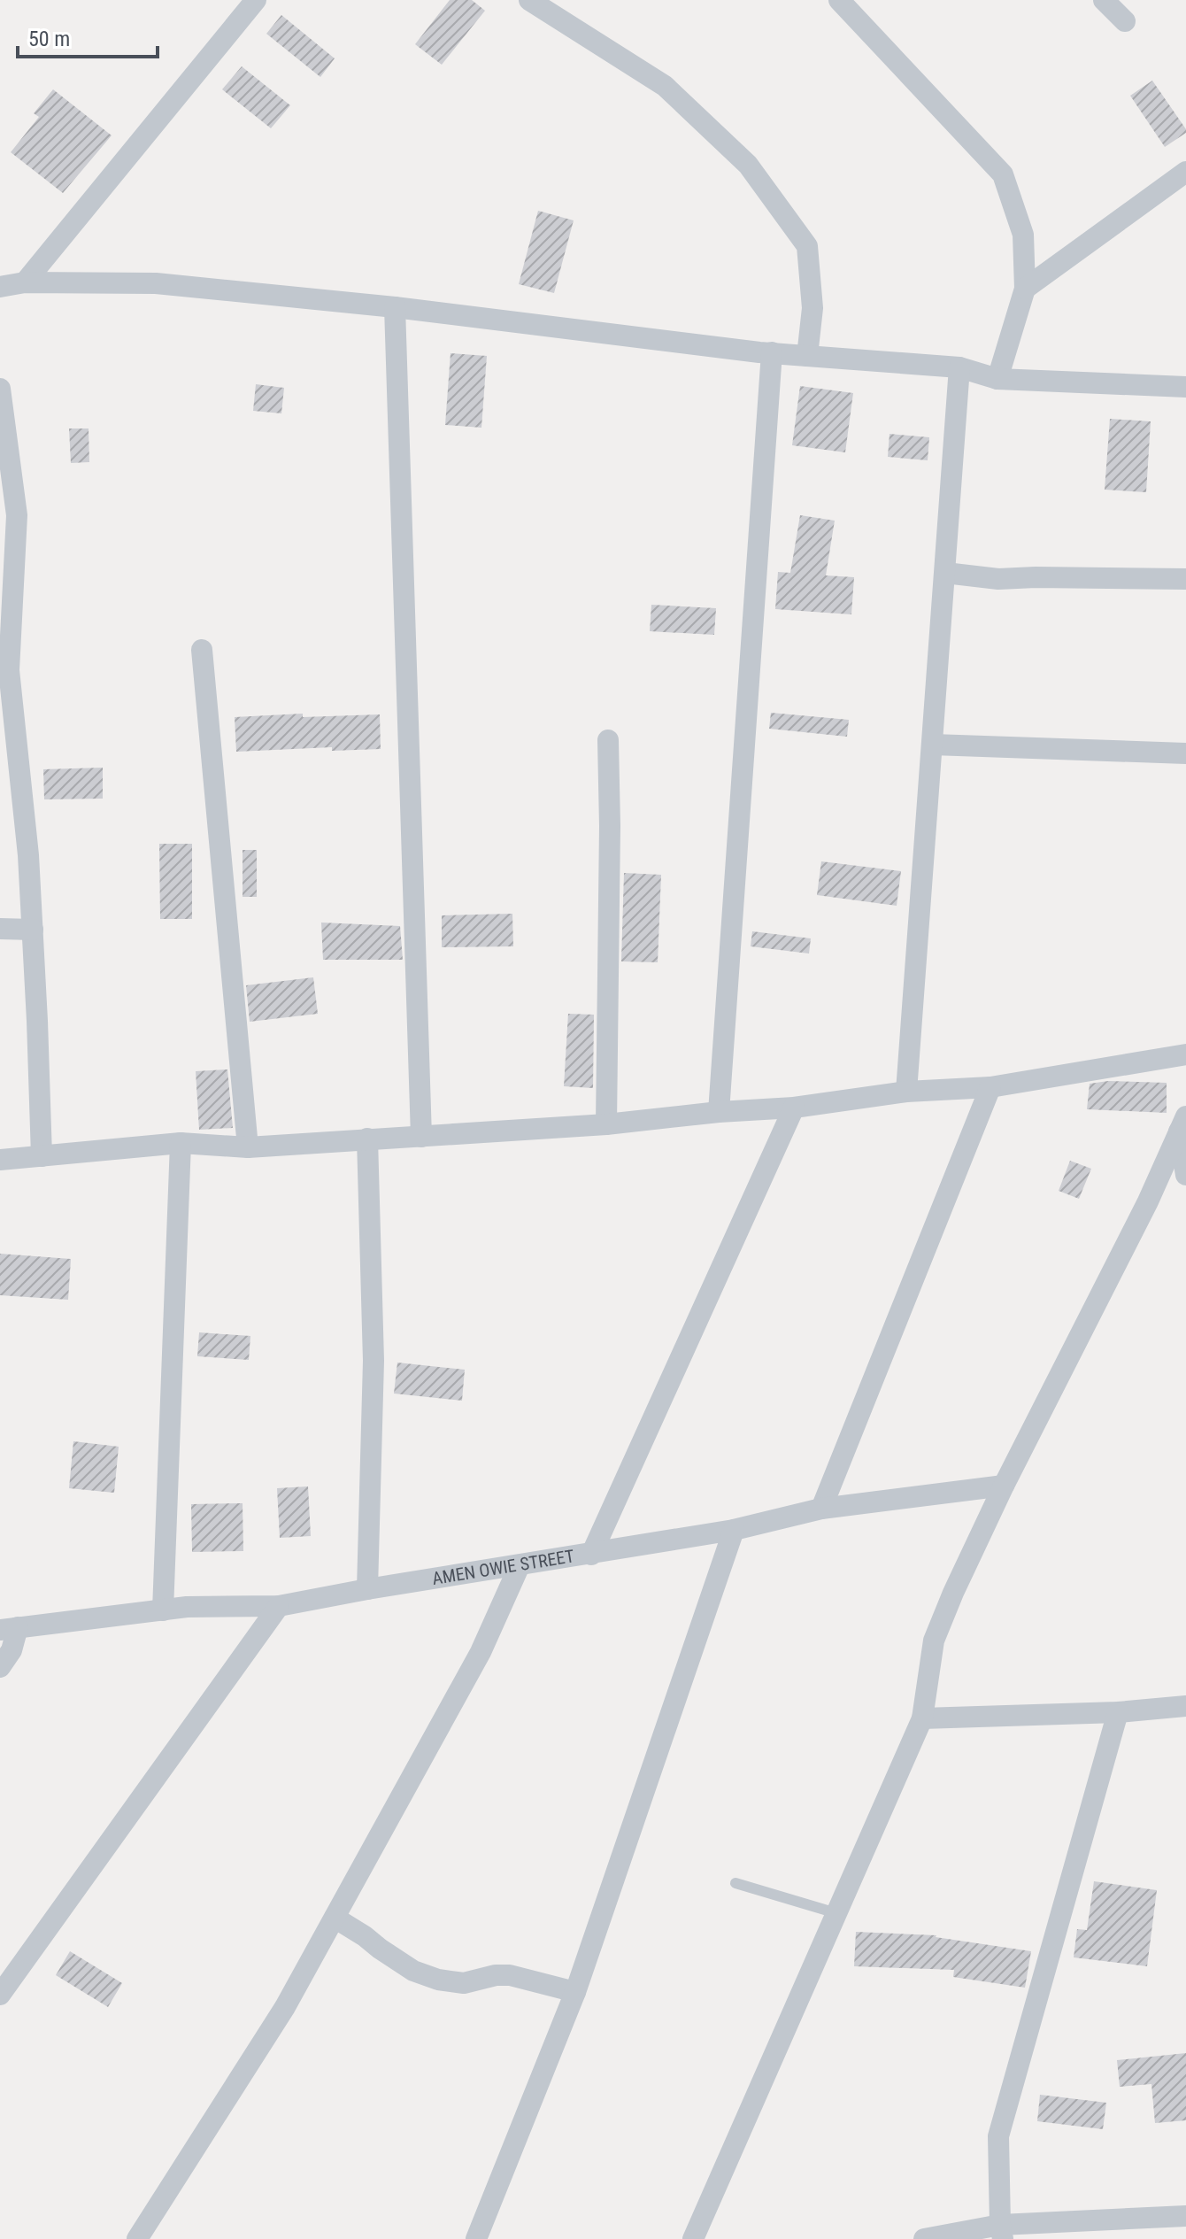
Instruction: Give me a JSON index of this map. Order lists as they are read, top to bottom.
{
  "streets": {
    "street": ["AMEN OWIE STREET"]
  },
  "scale_bar": "50 m"
}
